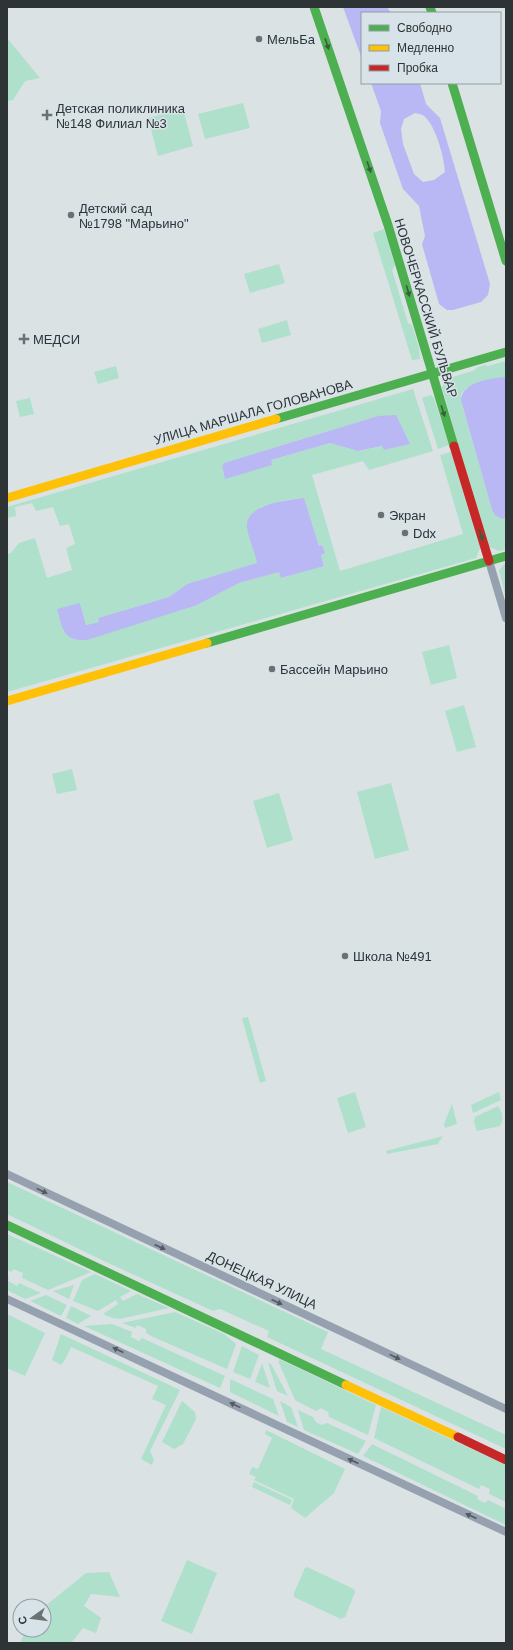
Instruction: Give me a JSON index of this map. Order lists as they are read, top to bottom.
{
  "streets": {
    "street": ["НОВОЧЕРКАССКИЙ БУЛЬВАР", "УЛИЦА МАРШАЛА ГОЛОВАНОВА", "ДОНЕЦКАЯ УЛИЦА"]
  },
  "crossings": [
    ["НОВОЧЕРКАССКИЙ БУЛЬВАР", "УЛИЦА МАРШАЛА ГОЛОВАНОВА"]
  ],
  "one_way": ["НОВОЧЕРКАССКИЙ БУЛЬВАР"],
  "places": {
    "other": [
      "МельБа",
      "Детский сад №1798 \"Марьино\"",
      "Экран",
      "Ddx",
      "Бассейн Марьино",
      "Школа №491"
    ],
    "health": ["Детская поликлиника №148 Филиал №3", "МЕДСИ"]
  },
  "legend": ["Свободно", "Медленно", "Пробка"],
  "north": "left"
}
